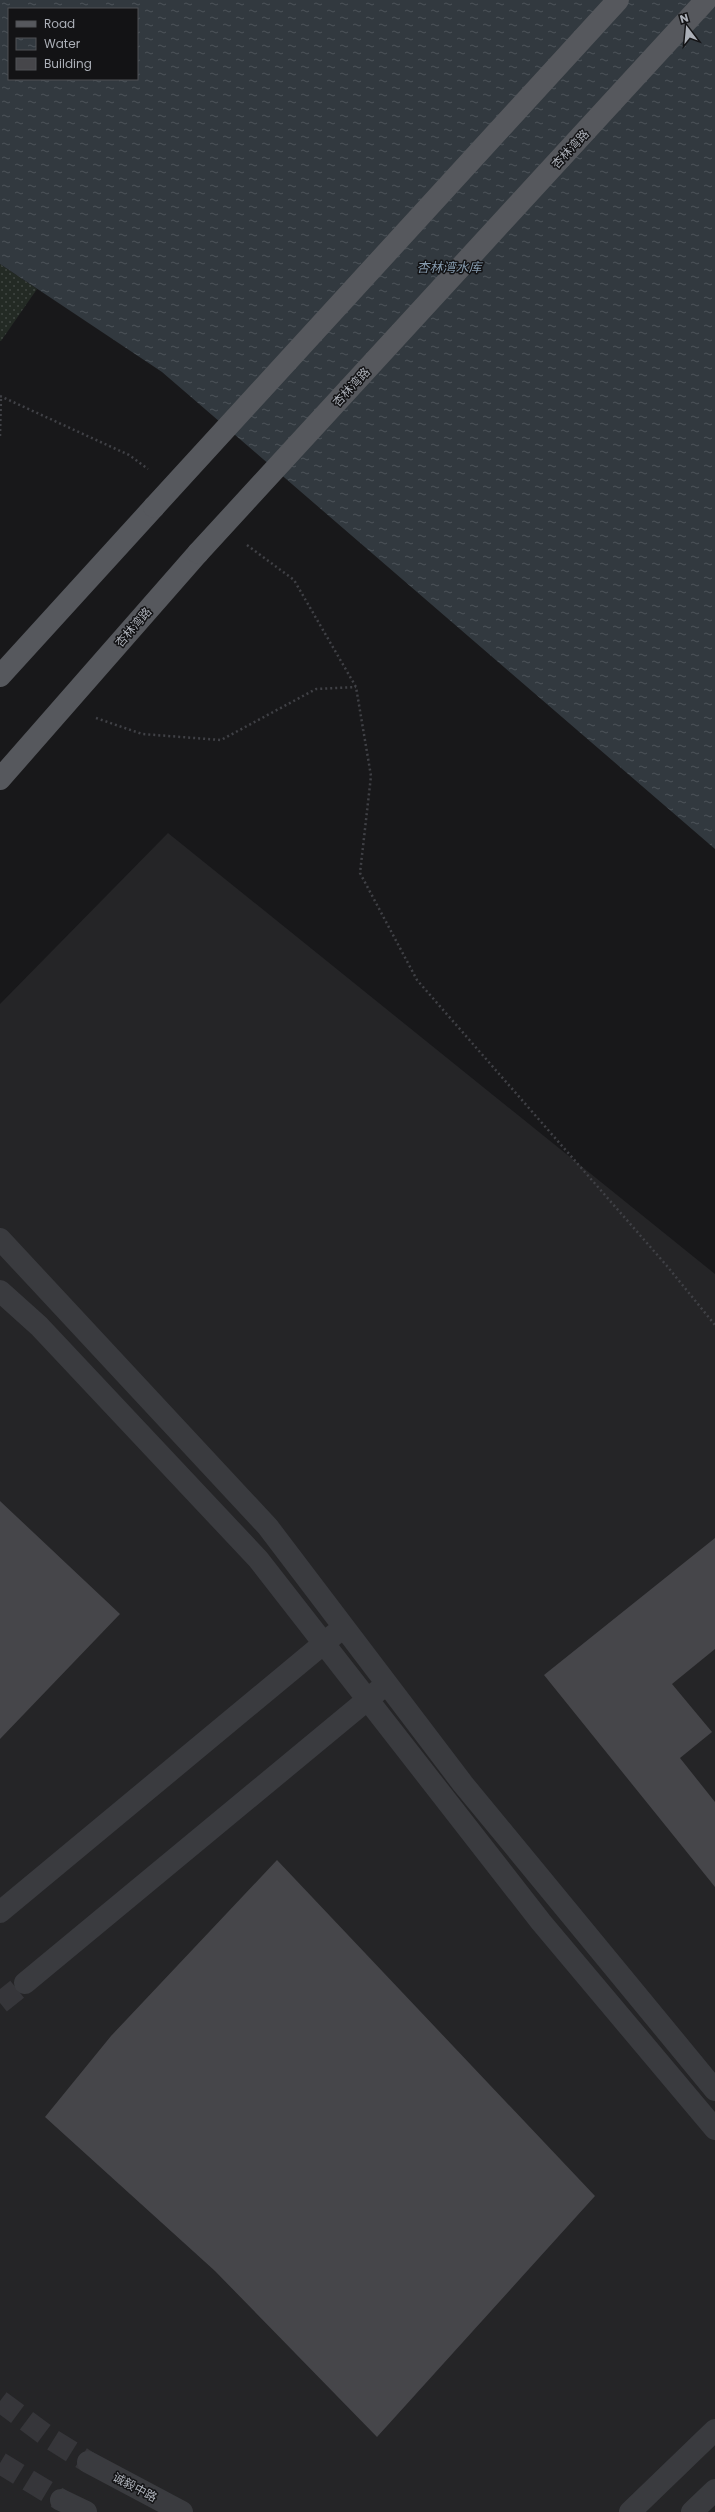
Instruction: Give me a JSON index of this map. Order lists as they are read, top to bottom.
{
  "streets": {
    "main road": ["杏林湾路"],
    "street": ["诚毅中路"]
  },
  "water": ["杏林湾水库"],
  "legend": ["Road", "Water", "Building"],
  "north": "top"
}
